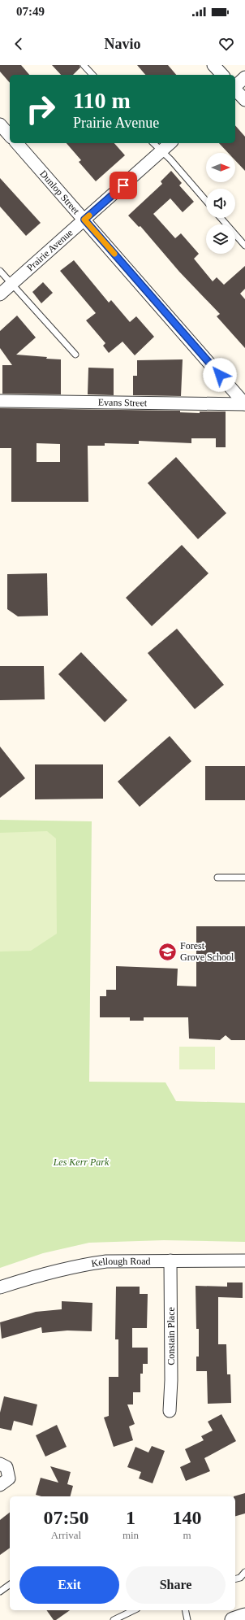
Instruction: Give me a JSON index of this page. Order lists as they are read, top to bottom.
{
  "streets": {
    "street": [
      "Dunlop Street",
      "Prairie Avenue",
      "Evans Street",
      "Kellough Road",
      "Constain Place"
    ]
  },
  "crossings": [
    ["Dunlop Street", "Prairie Avenue"],
    ["Dunlop Street", "Evans Street"],
    ["Kellough Road", "Constain Place"]
  ],
  "parks": ["Les Kerr Park"],
  "places": {
    "school or university": ["Forest Grove School"]
  },
  "north": "right",
  "page": {
    "status": "07:49",
    "header": "Navio",
    "turn": ["110 m", "Prairie Avenue"],
    "eta": [
      "07:50",
      "Arrival",
      "1",
      "min",
      "140",
      "m"
    ],
    "buttons": ["Exit", "Share"]
  }
}
